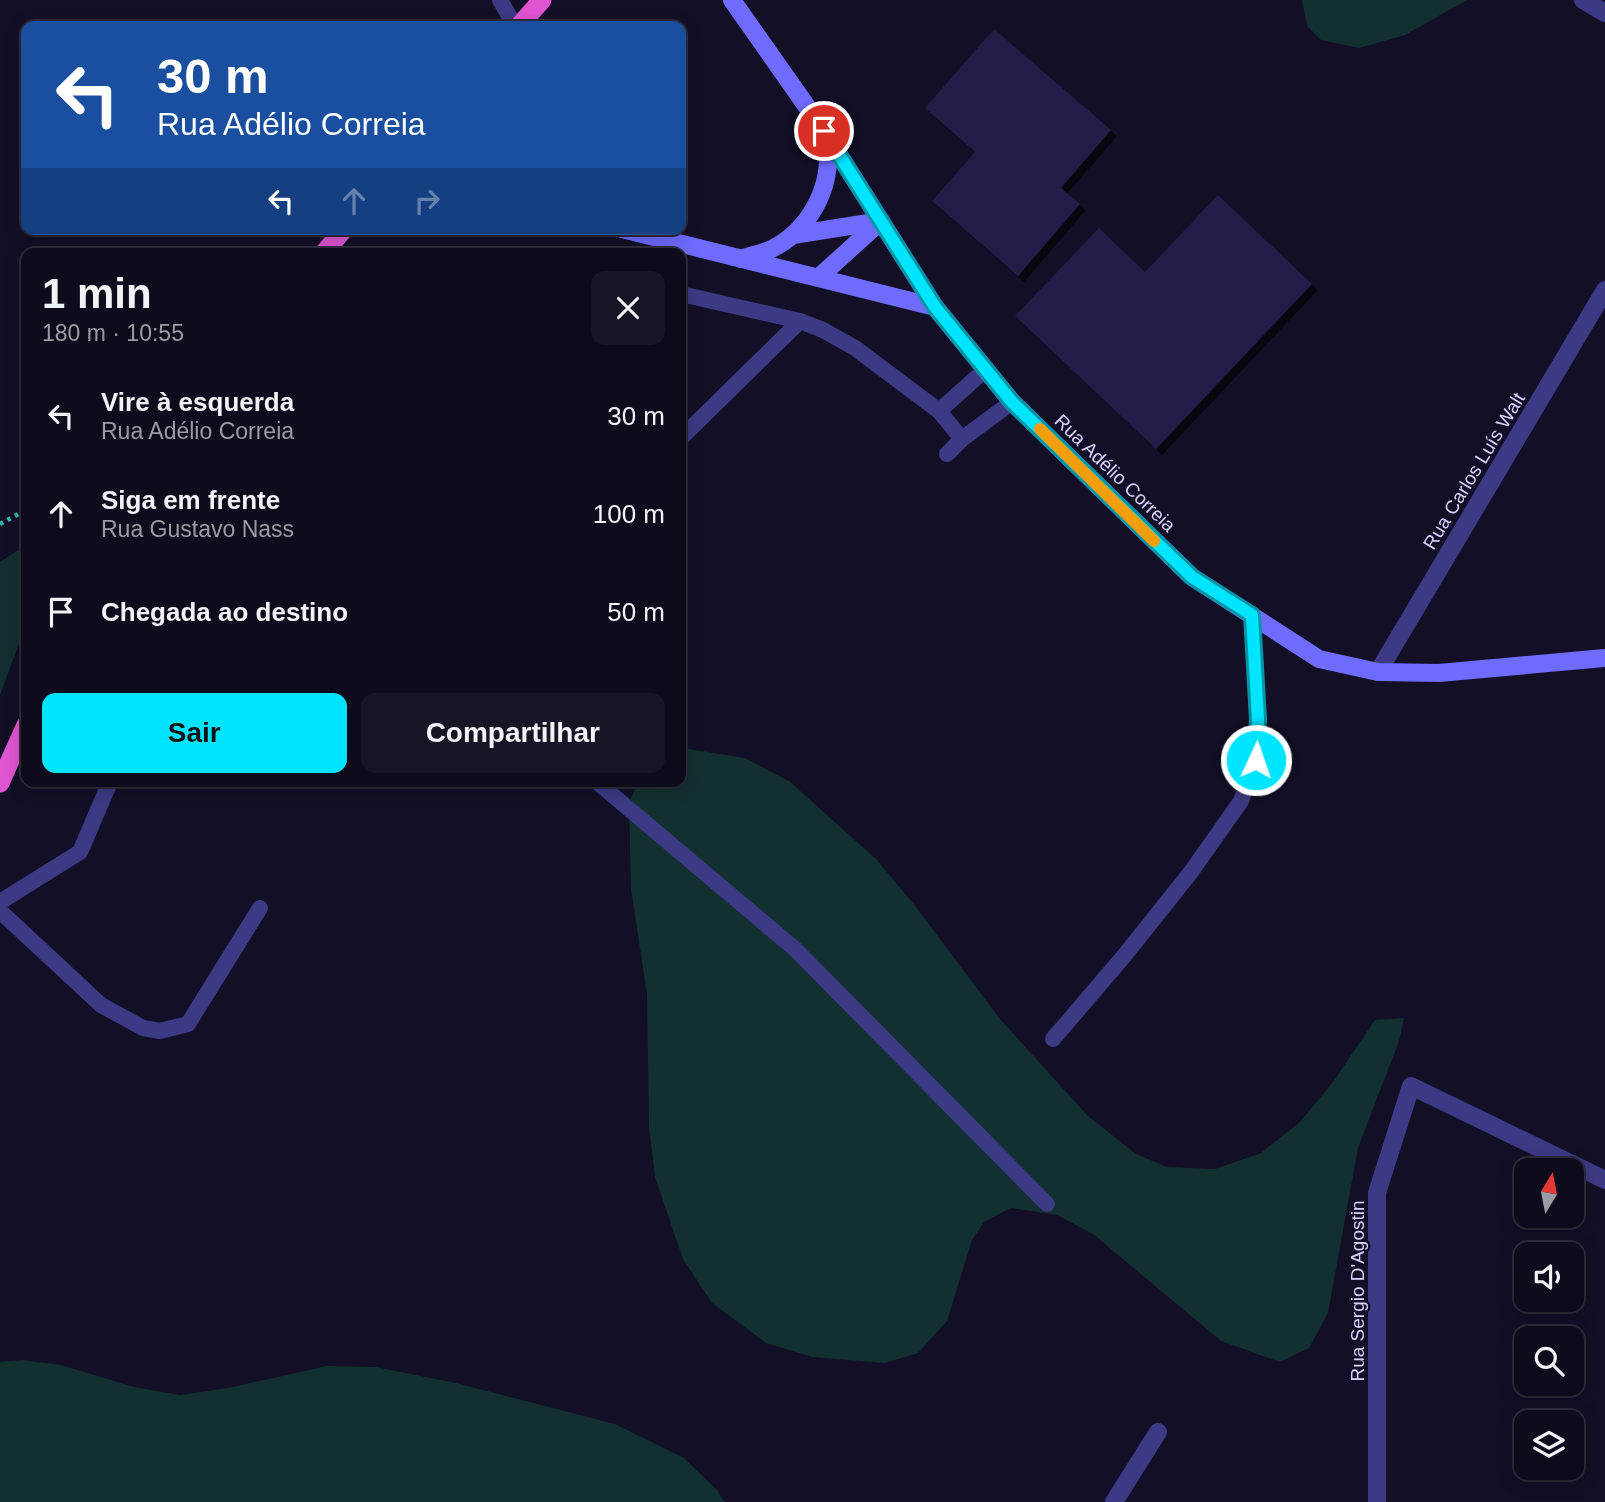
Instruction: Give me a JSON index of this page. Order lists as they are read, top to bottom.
{
  "streets": {
    "main road": ["Rua Adélio Correia"],
    "street": ["Rua Carlos Luís Walt", "Rua Sergio D'Agostin"]
  },
  "crossings": [
    ["Rua Carlos Luís Walt", "Rua Adélio Correia"]
  ],
  "north": "top",
  "page": {
    "turn": ["30 m", "Rua Adélio Correia"],
    "heading": ["1 min", "180 m · 10:55"],
    "list": [
      {
        "name": "Vire à esquerda",
        "note": "Rua Adélio Correia",
        "value": "30 m"
      },
      {
        "name": "Siga em frente",
        "note": "Rua Gustavo Nass",
        "value": "100 m"
      },
      {
        "name": "Chegada ao destino",
        "value": "50 m"
      }
    ],
    "buttons": ["Sair", "Compartilhar"]
  }
}
